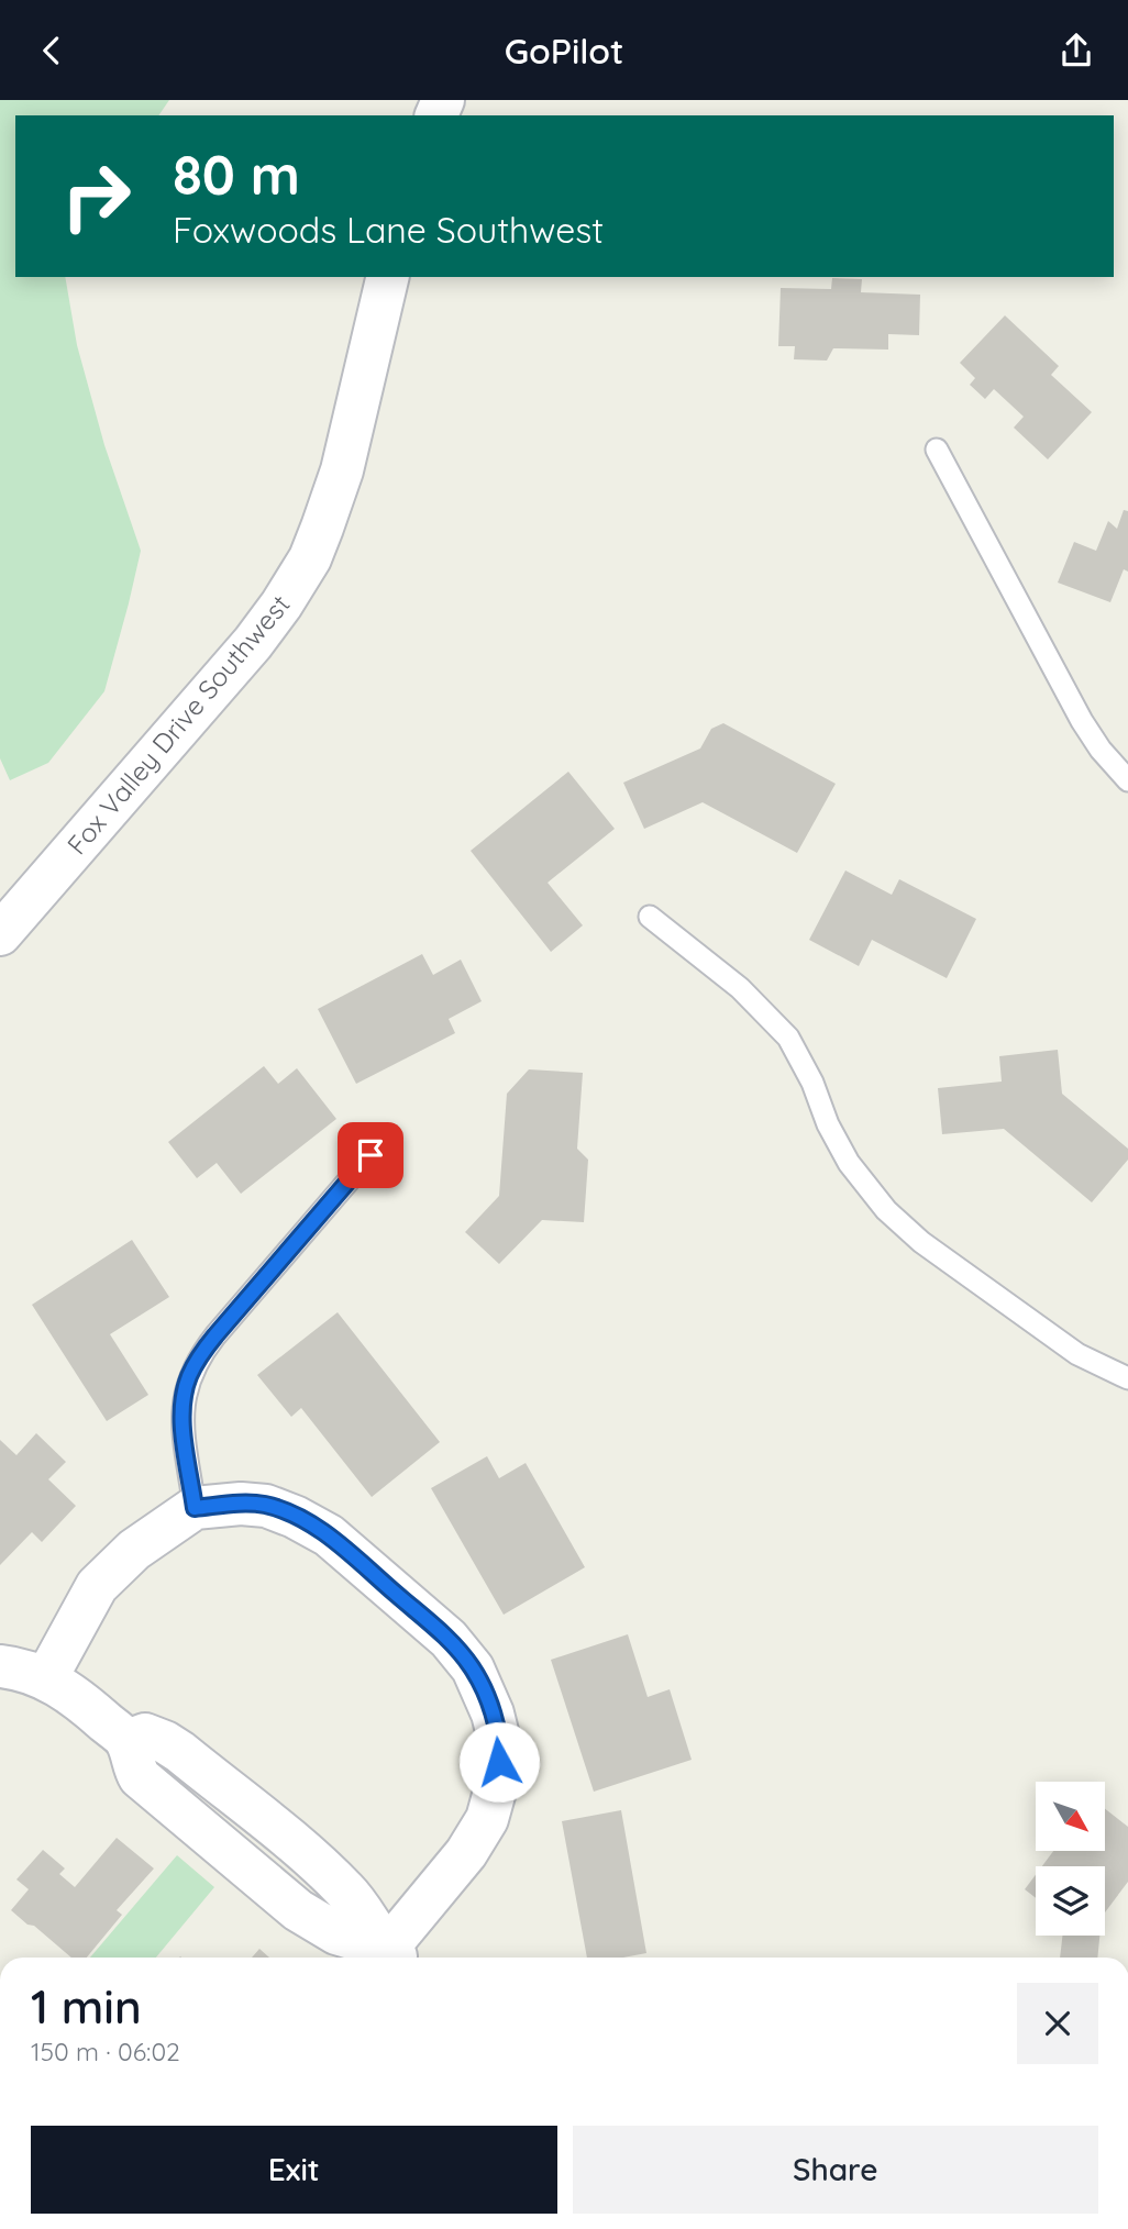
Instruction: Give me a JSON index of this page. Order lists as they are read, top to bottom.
{
  "streets": {
    "street": ["Fox Valley Drive Southwest"]
  },
  "north": "bottom right",
  "page": {
    "header": "GoPilot",
    "turn": ["80 m", "Foxwoods Lane Southwest"],
    "heading": ["1 min", "150 m · 06:02"],
    "buttons": ["Exit", "Share"]
  }
}
